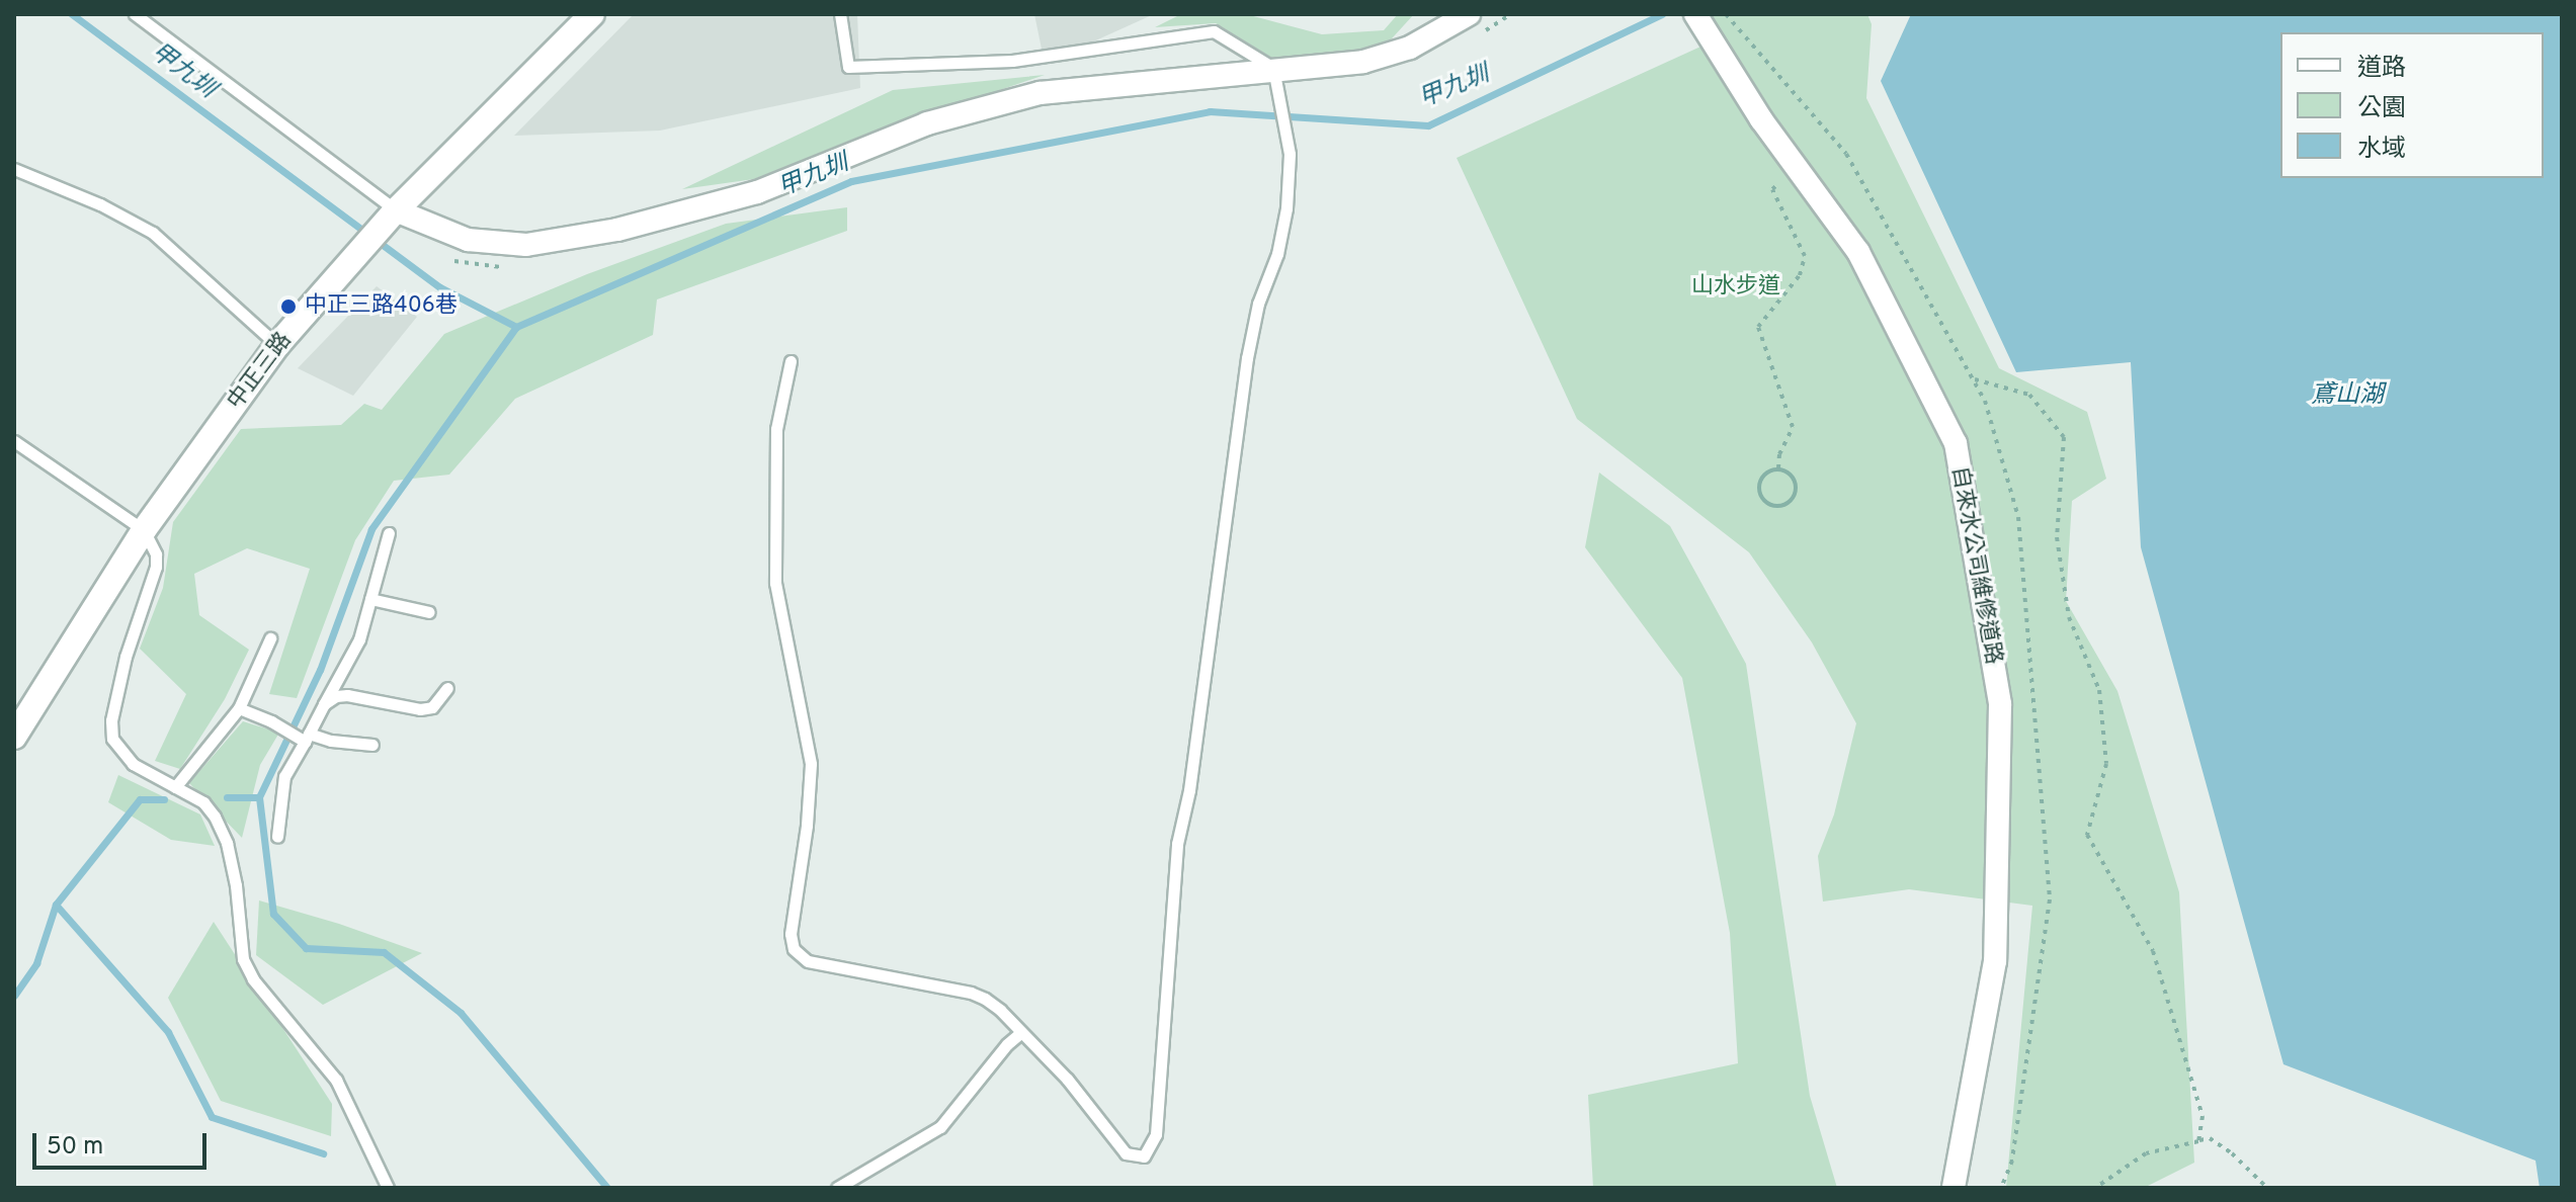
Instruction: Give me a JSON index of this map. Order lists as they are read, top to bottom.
{
  "streets": {
    "street": ["中正三路", "自來水公司維修道路"]
  },
  "water": ["甲九圳", "鳶山湖"],
  "parks": ["山水步道"],
  "places": ["中正三路406巷"],
  "legend": ["道路", "公園", "水域"],
  "scale_bar": "50 m"
}
